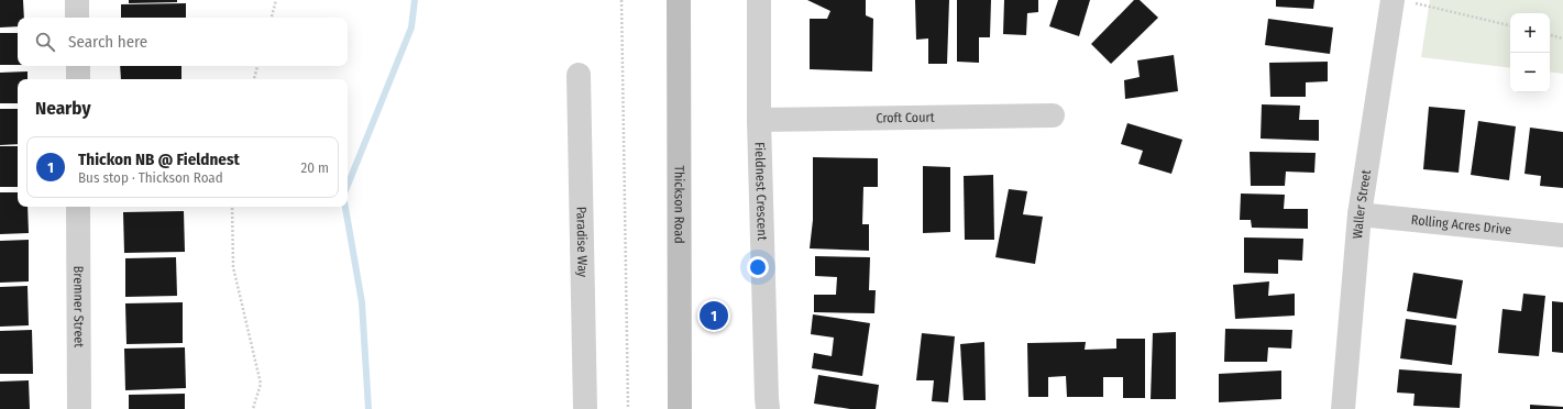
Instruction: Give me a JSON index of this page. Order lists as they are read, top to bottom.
{
  "streets": {
    "main road": ["Thickson Road"],
    "street": [
      "Croft Court",
      "Fieldnest Crescent",
      "Waller Street",
      "Rolling Acres Drive",
      "Paradise Way",
      "Bremner Street"
    ]
  },
  "crossings": [
    ["Croft Court", "Fieldnest Crescent"],
    ["Waller Street", "Rolling Acres Drive"]
  ],
  "page": {
    "map_buttons": ["+", "−"],
    "search": "Search here",
    "heading": "Nearby",
    "list": [
      {
        "mark": "1",
        "name": "Thickon NB @ Fieldnest",
        "note": "Bus stop · Thickson Road",
        "value": "20 m"
      }
    ],
    "pins": "1"
  }
}
